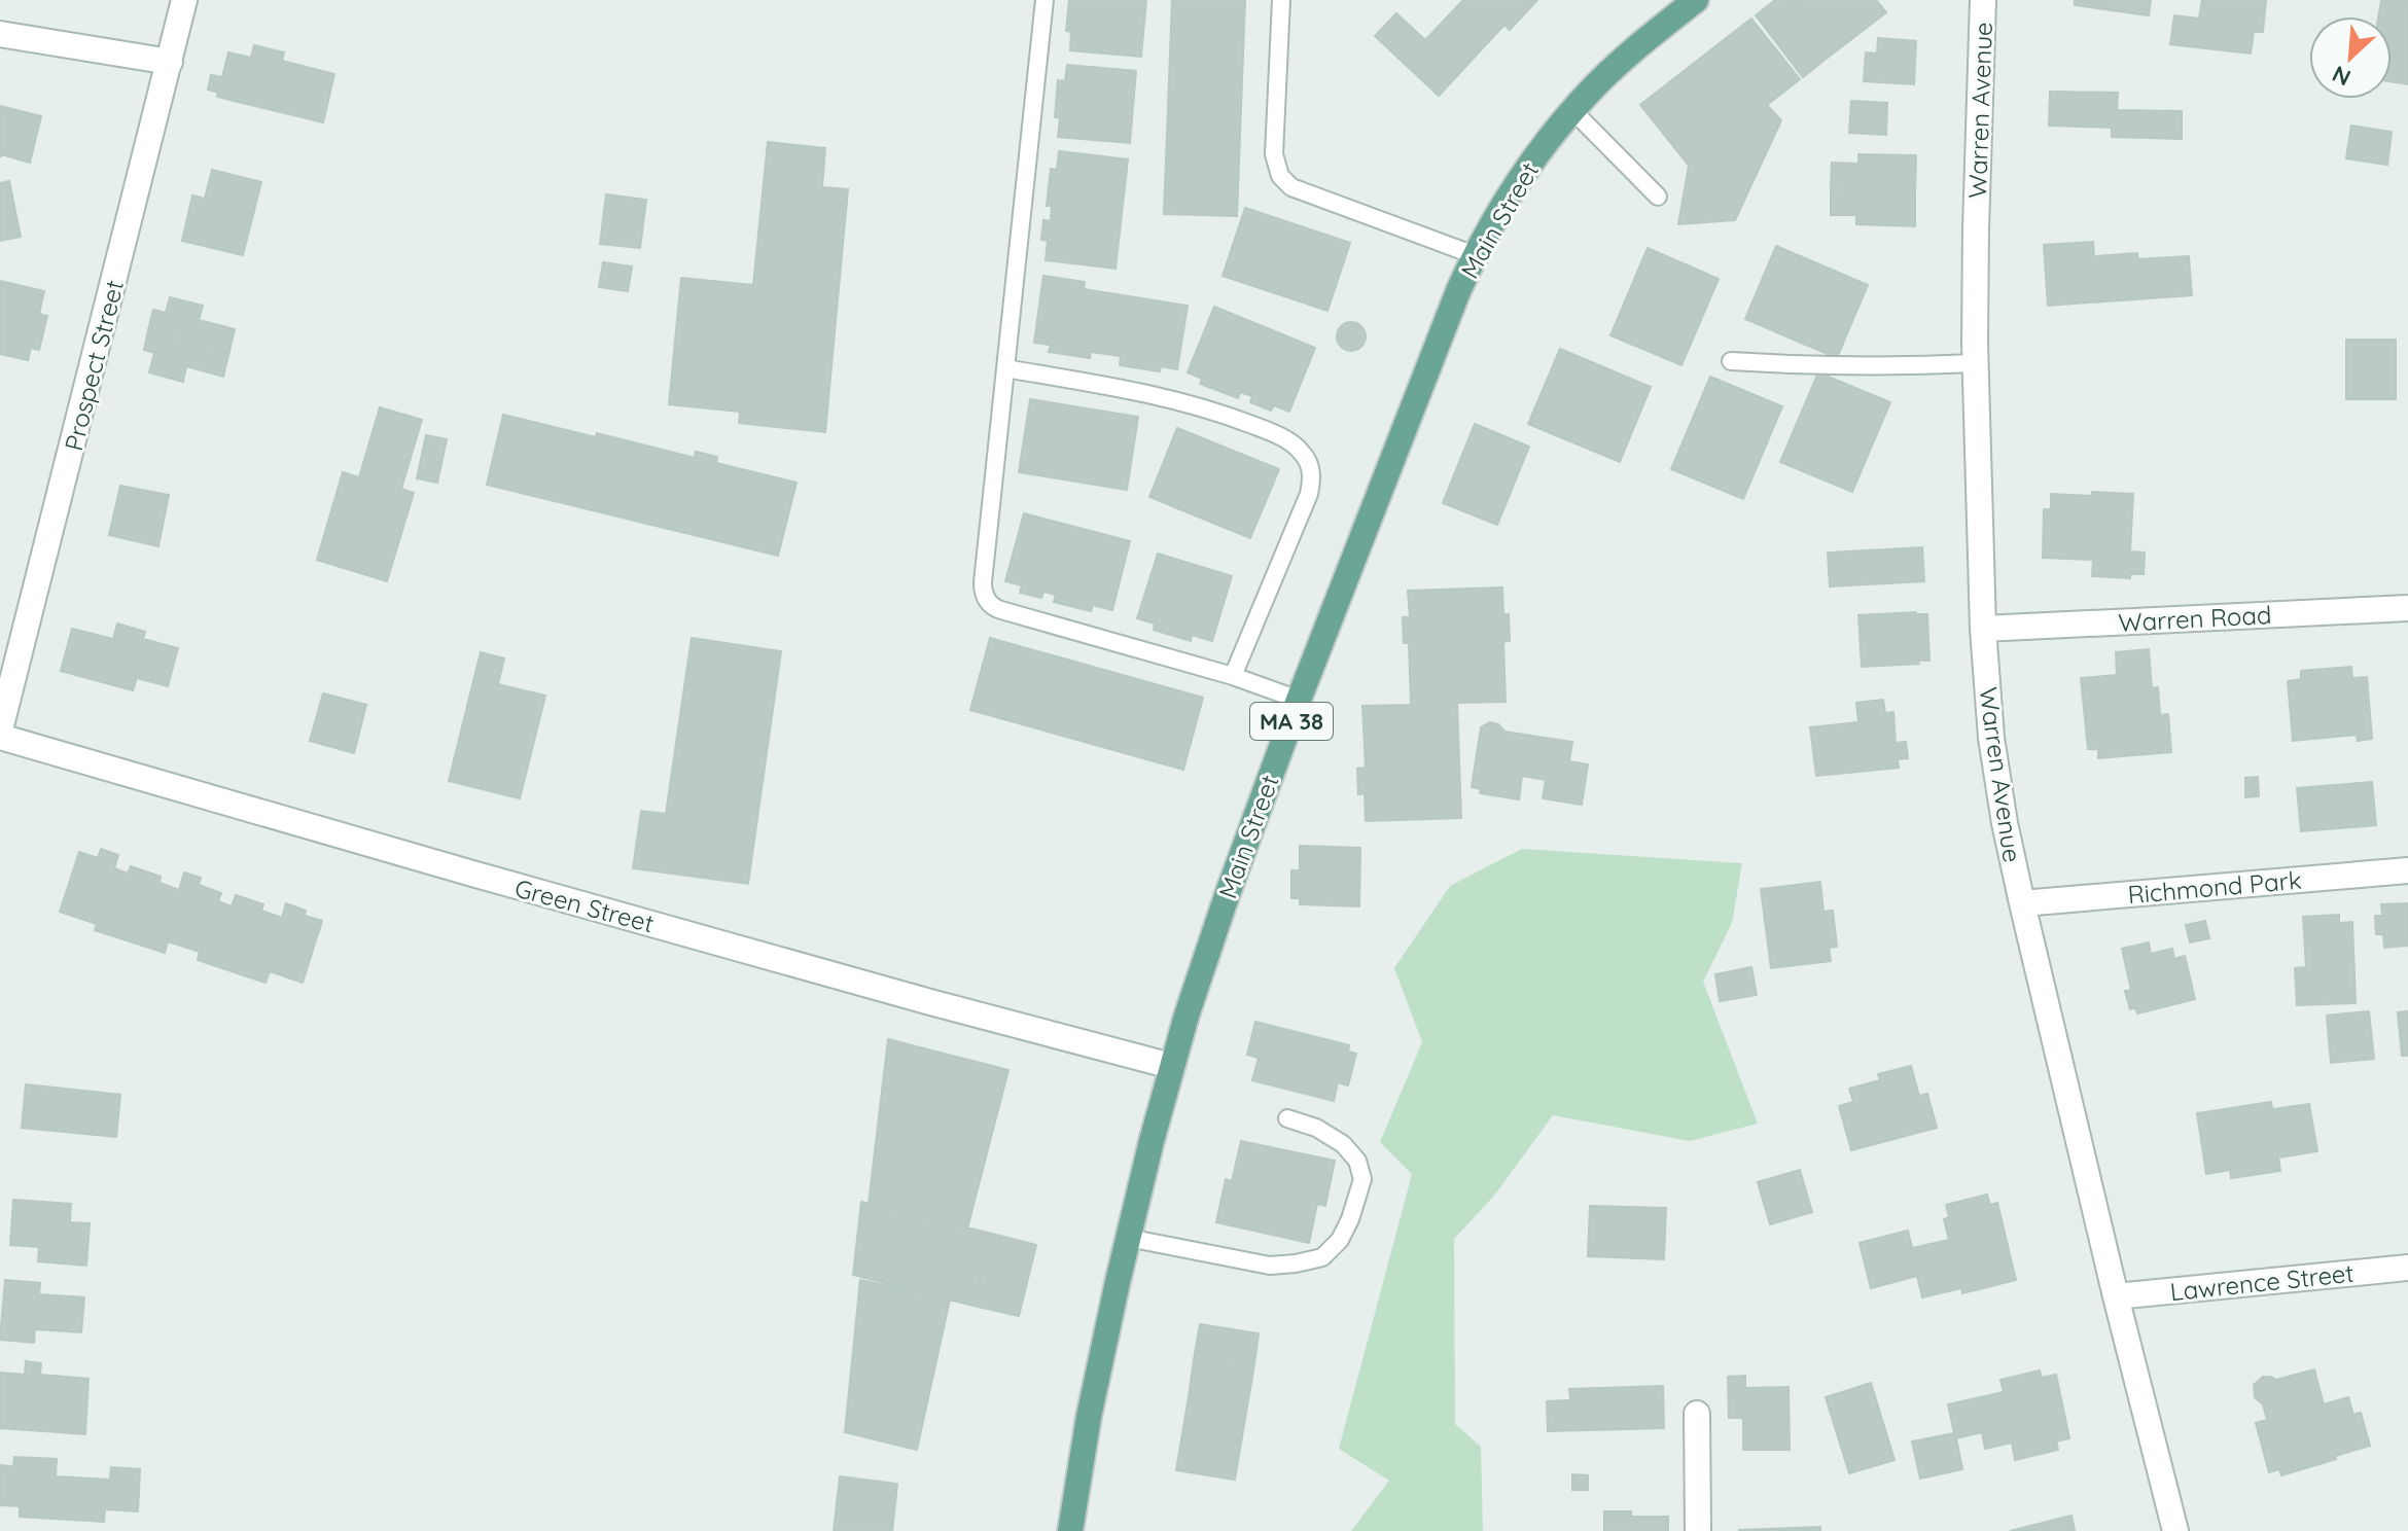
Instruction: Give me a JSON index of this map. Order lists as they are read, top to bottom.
{
  "streets": {
    "main road": ["Main Street", "MA 38"],
    "street": [
      "Warren Avenue",
      "Prospect Street",
      "Warren Road",
      "Richmond Park",
      "Green Street",
      "Lawrence Street"
    ]
  },
  "crossings": [
    ["Warren Avenue", "Warren Road"],
    ["Warren Avenue", "Richmond Park"],
    ["Warren Avenue", "Lawrence Street"],
    ["Main Street", "Green Street"]
  ],
  "north": "bottom left"
}
